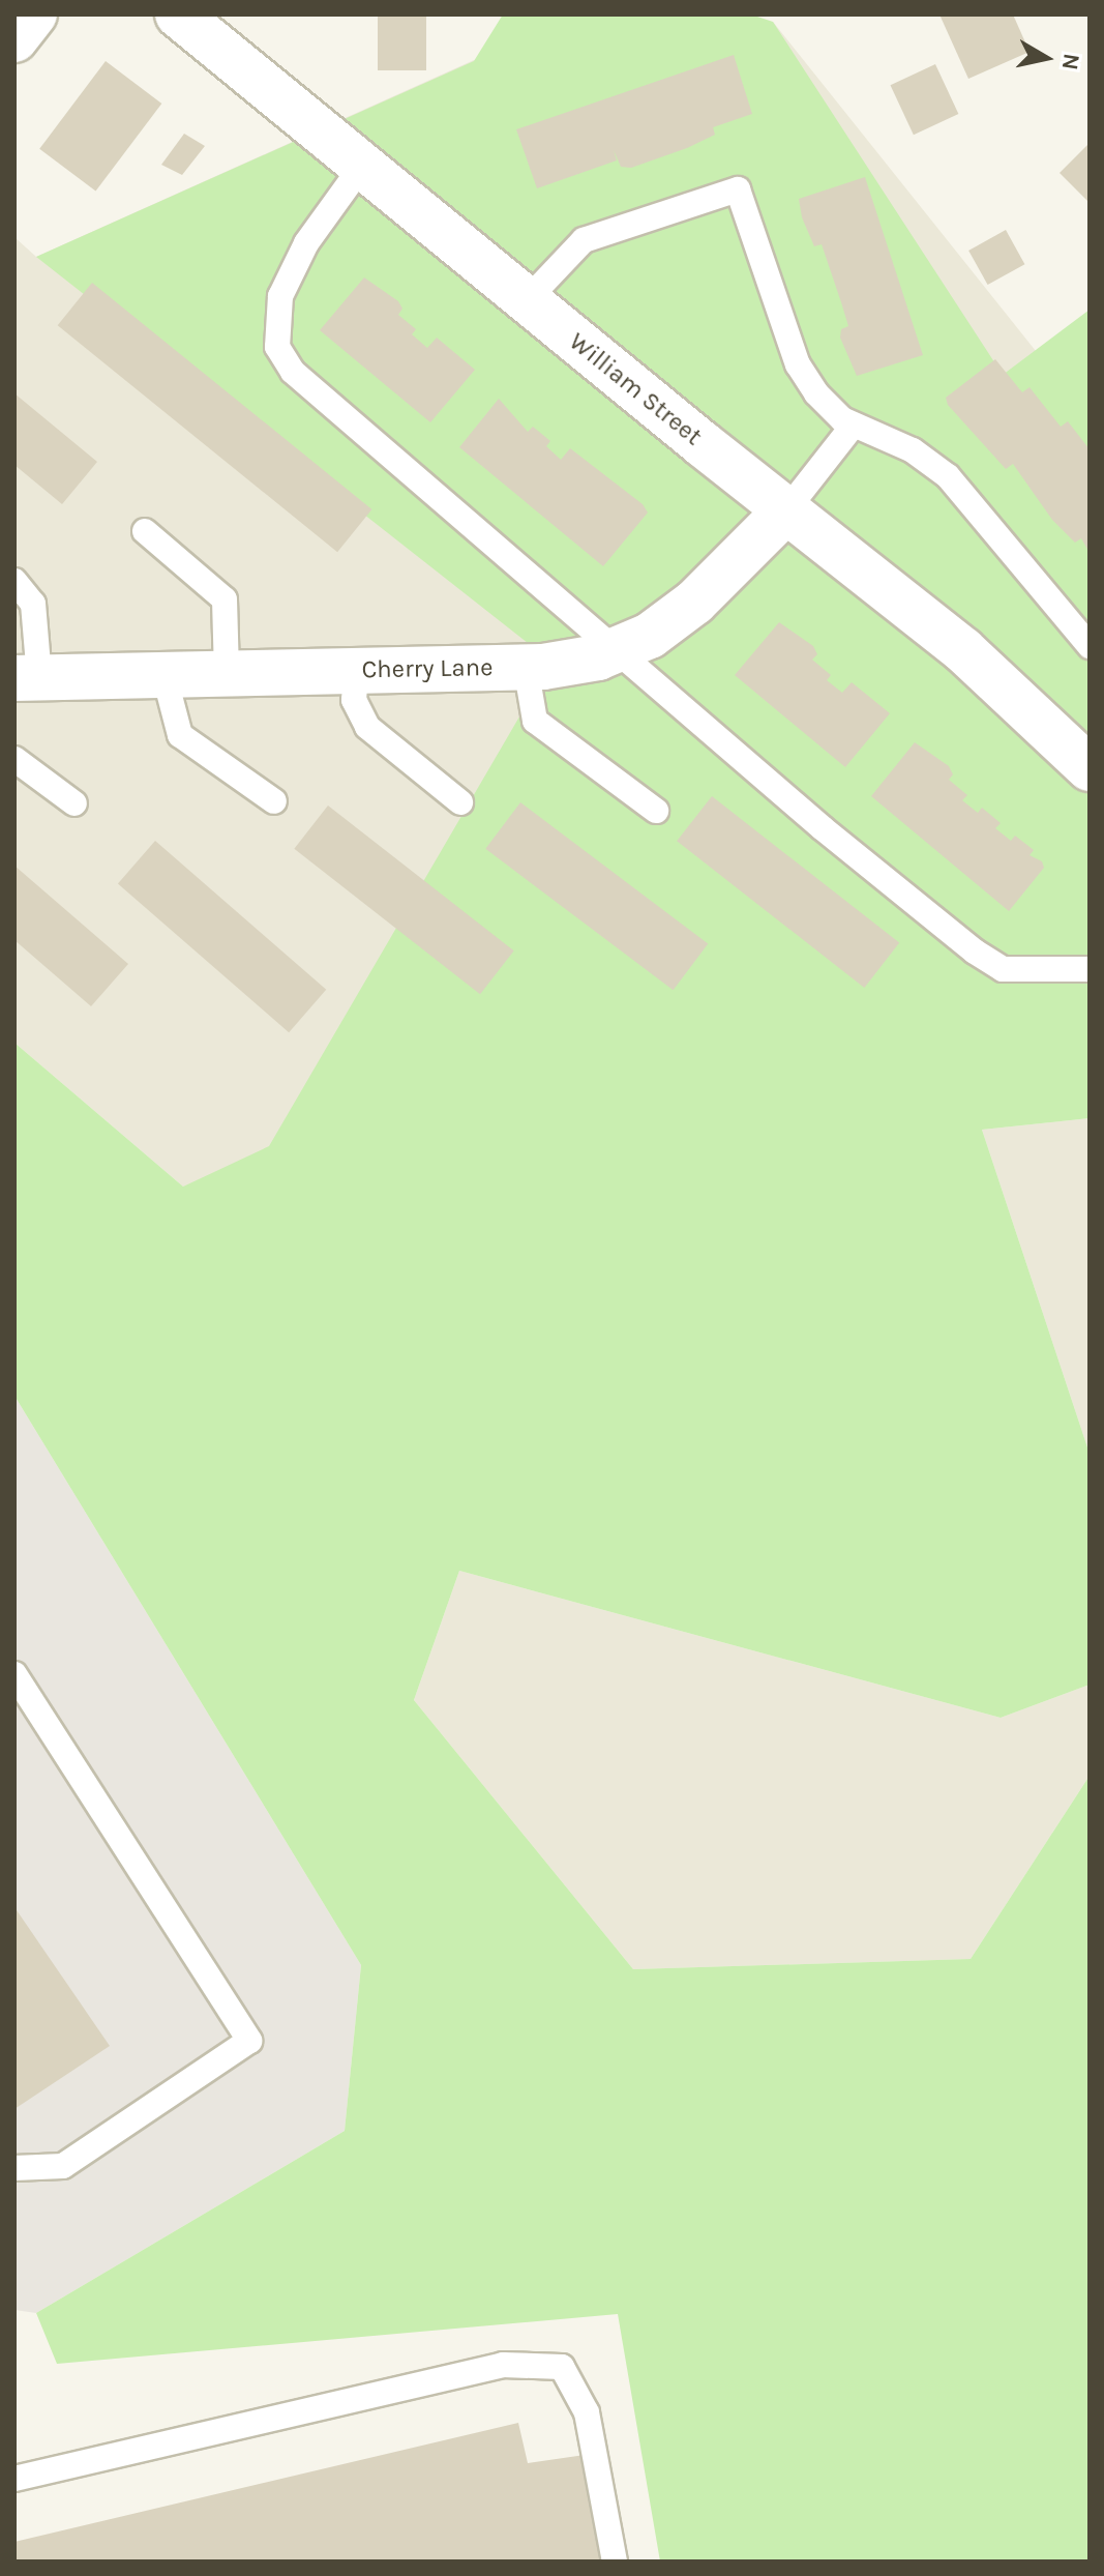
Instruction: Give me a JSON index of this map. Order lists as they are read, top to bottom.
{
  "streets": {
    "street": ["William Street", "Cherry Lane"]
  },
  "crossings": [
    ["William Street", "Cherry Lane"]
  ],
  "north": "right"
}
